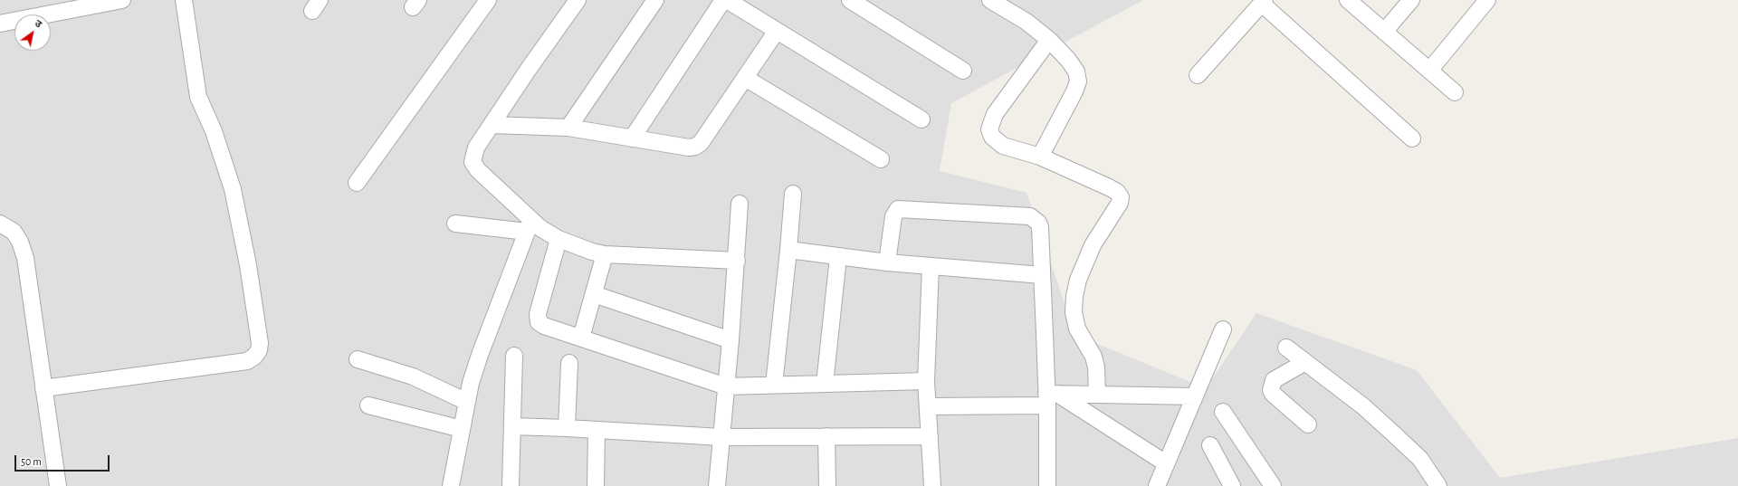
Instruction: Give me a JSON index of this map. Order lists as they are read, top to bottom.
{
  "scale_bar": "50 m",
  "north": "top right"
}
